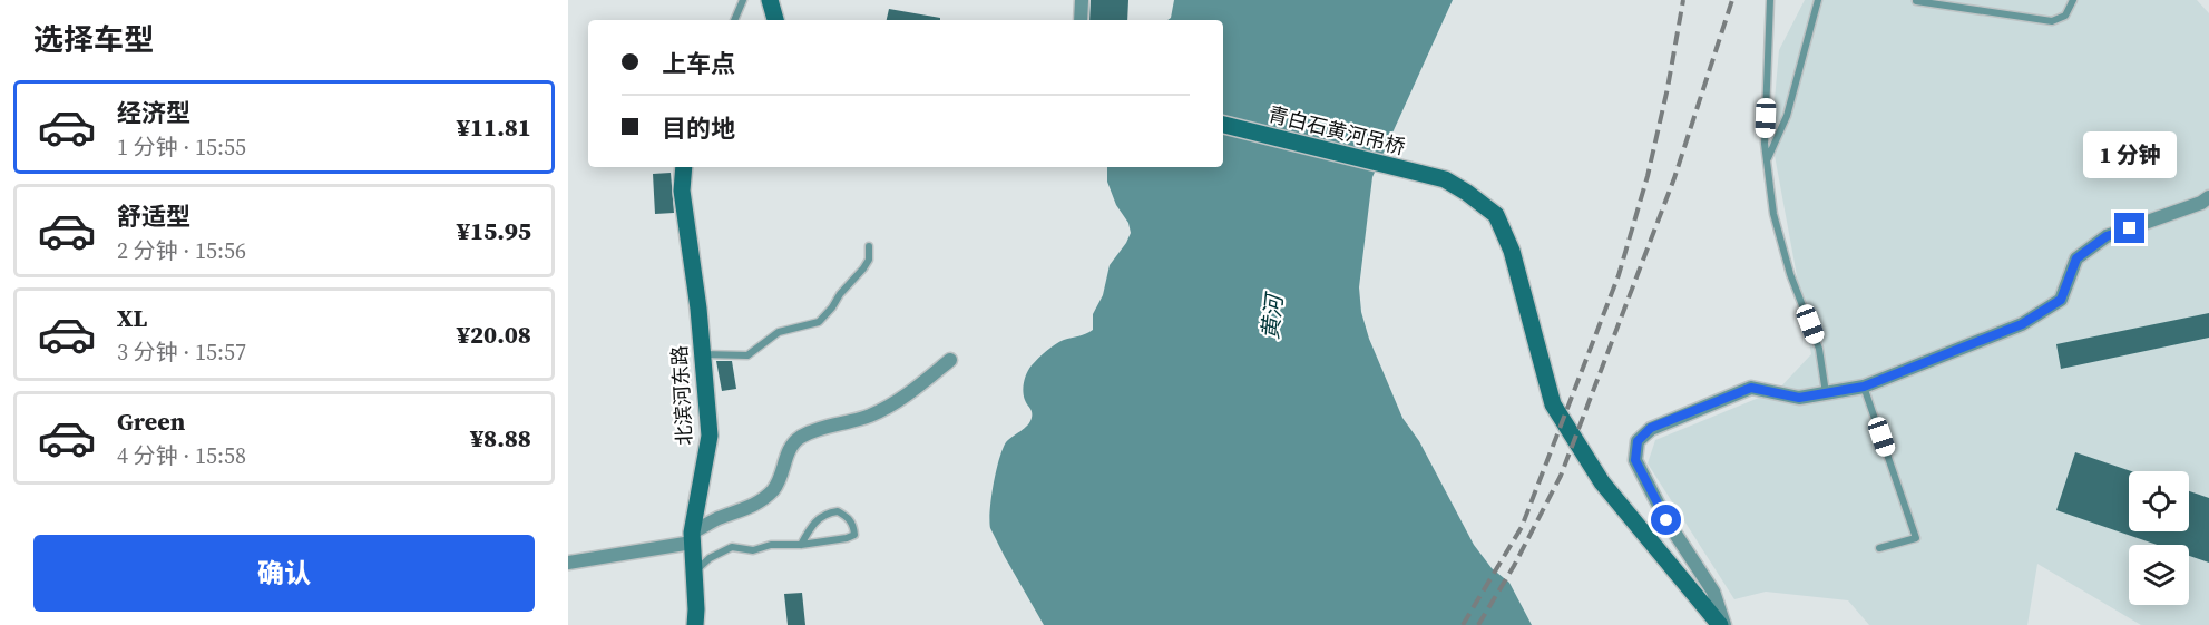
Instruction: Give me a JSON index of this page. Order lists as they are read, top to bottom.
{
  "streets": {
    "street": ["青白石黄河吊桥", "北滨河东路"]
  },
  "water": ["黄河"],
  "page": {
    "heading": "选择车型",
    "banner": ["上车点", "目的地"],
    "list": [
      {
        "name": "经济型",
        "note": "1 分钟 · 15:55",
        "value": "¥11.81"
      },
      {
        "name": "舒适型",
        "note": "2 分钟 · 15:56",
        "value": "¥15.95"
      },
      {
        "name": "XL",
        "note": "3 分钟 · 15:57",
        "value": "¥20.08"
      },
      {
        "name": "Green",
        "note": "4 分钟 · 15:58",
        "value": "¥8.88"
      }
    ],
    "bubble": "1 分钟",
    "buttons": "确认"
  }
}
